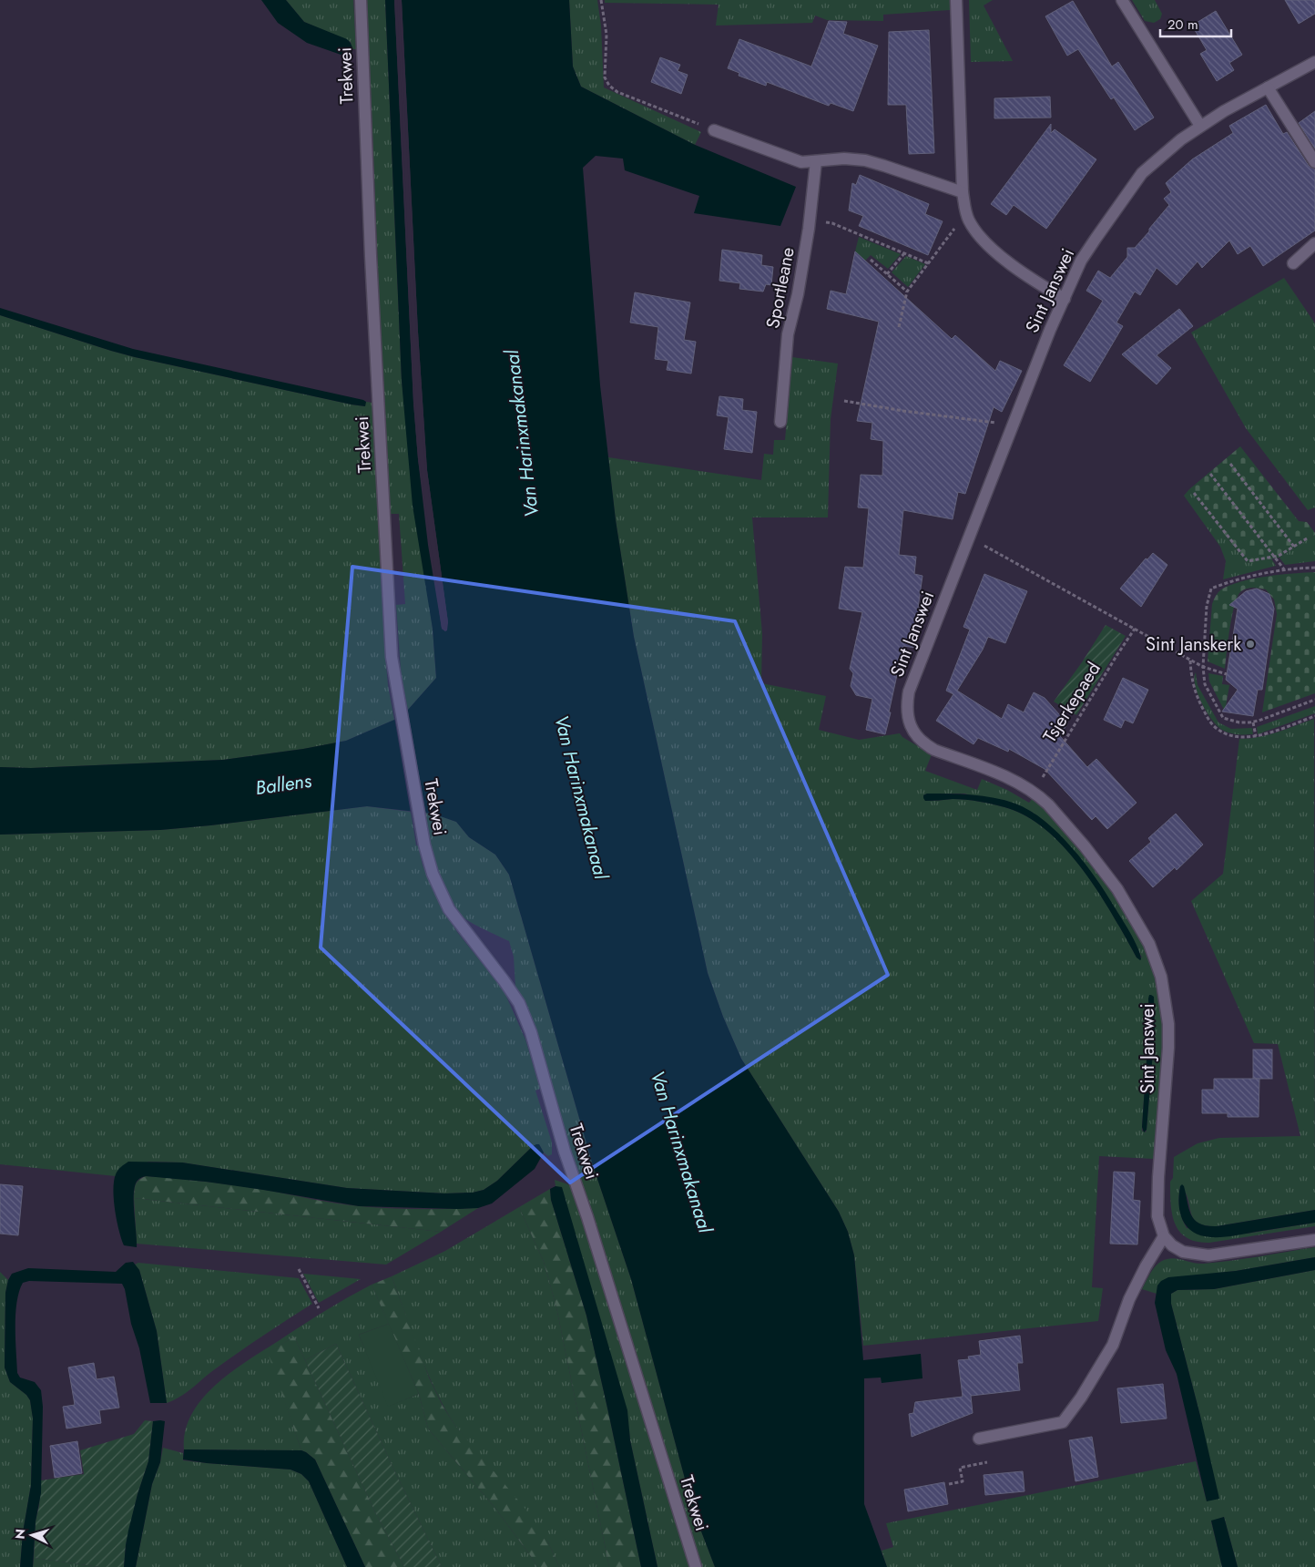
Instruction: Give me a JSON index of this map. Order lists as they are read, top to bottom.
{
  "streets": {
    "street": ["Trekwei", "Sportleane", "Sint Janswei"],
    "path": ["Tsjerkepaed"]
  },
  "crossings": [
    ["Sint Janswei", "Tsjerkepaed"]
  ],
  "water": ["Van Harinxmakanaal", "Ballens"],
  "places": ["Sint Janskerk"],
  "scale_bar": "20 m",
  "north": "left"
}
